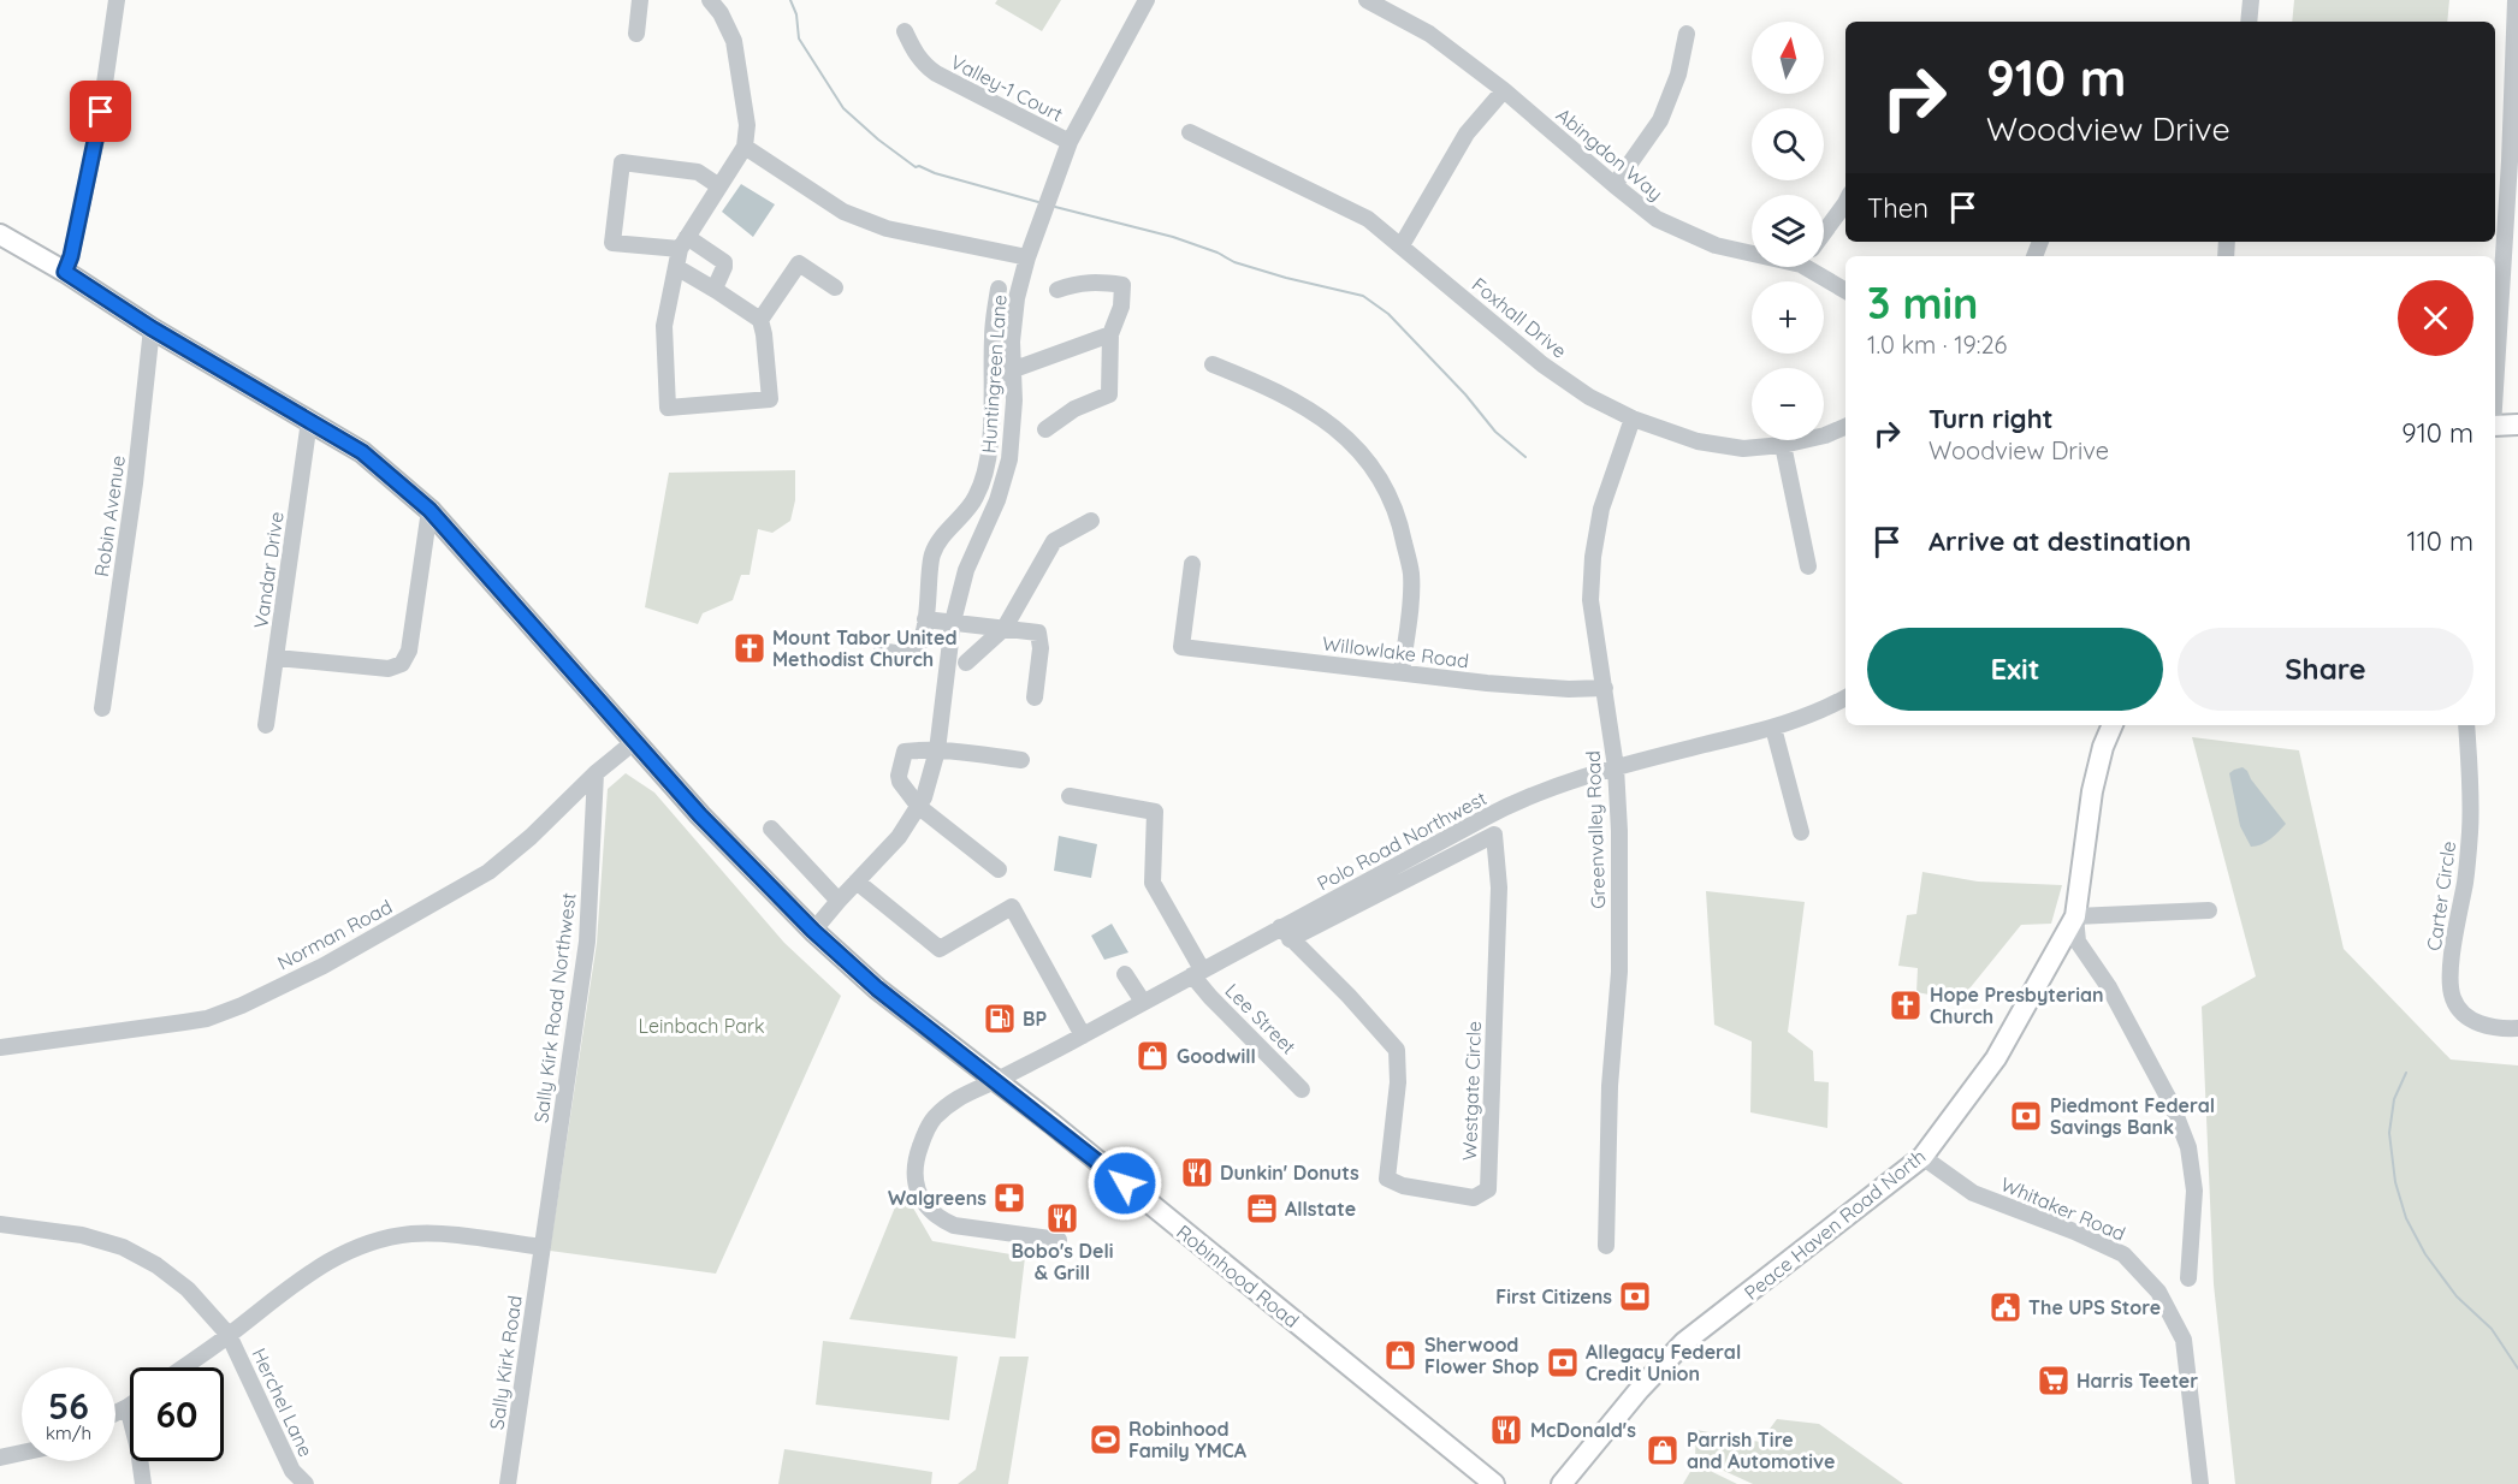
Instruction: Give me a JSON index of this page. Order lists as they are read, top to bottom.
{
  "streets": {
    "main road": ["Peace Haven Road North", "Robinhood Road"],
    "street": [
      "Valley-1 Court",
      "Abingdon Way",
      "Foxhall Drive",
      "Huntingreen Lane",
      "Robin Avenue",
      "Vandar Drive",
      "Willowlake Road",
      "Greenvalley Road",
      "Polo Road Northwest",
      "Carter Circle",
      "Norman Road",
      "Sally Kirk Road Northwest",
      "Lee Street",
      "Westgate Circle",
      "Whitaker Road",
      "Sally Kirk Road",
      "Herchel Lane"
    ]
  },
  "crossings": [
    ["Valley-1 Court", "Huntingreen Lane"],
    ["Foxhall Drive", "Greenvalley Road"],
    ["Huntingreen Lane", "Robinhood Road"],
    ["Robin Avenue", "Robinhood Road"],
    ["Vandar Drive", "Robinhood Road"],
    ["Willowlake Road", "Greenvalley Road"],
    ["Greenvalley Road", "Polo Road Northwest"],
    ["Polo Road Northwest", "Lee Street"],
    ["Polo Road Northwest", "Westgate Circle"],
    ["Polo Road Northwest", "Robinhood Road"],
    ["Norman Road", "Sally Kirk Road Northwest"],
    ["Norman Road", "Robinhood Road"],
    ["Sally Kirk Road Northwest", "Sally Kirk Road"],
    ["Whitaker Road", "Peace Haven Road North"]
  ],
  "parks": ["Leinbach Park"],
  "places": {
    "church": ["Mount Tabor United Methodist Church", "Hope Presbyterian Church"],
    "fuel station": ["BP"],
    "shop": ["Goodwill", "Sherwood Flower Shop", "Parrish Tire and Automotive"],
    "bank": ["Piedmont Federal Savings Bank", "First Citizens", "Allegacy Federal Credit Union"],
    "restaurant": ["Dunkin' Donuts", "Bobo's Deli & Grill", "McDonald's"],
    "pharmacy": ["Walgreens"],
    "office": ["Allstate"],
    "public building": ["The UPS Store"],
    "supermarket": ["Harris Teeter"],
    "sports": ["Robinhood Family YMCA"]
  },
  "north": "top",
  "page": {
    "map_buttons": ["+", "−"],
    "turn": ["910 m", "Woodview Drive"],
    "then": "Then",
    "heading": ["3 min", "1.0 km · 19:26"],
    "list": [
      {
        "name": "Turn right",
        "note": "Woodview Drive",
        "value": "910 m"
      },
      {
        "name": "Arrive at destination",
        "value": "110 m"
      }
    ],
    "buttons": ["Exit", "Share"],
    "speed": "56 km/h",
    "limit": "60"
  }
}
